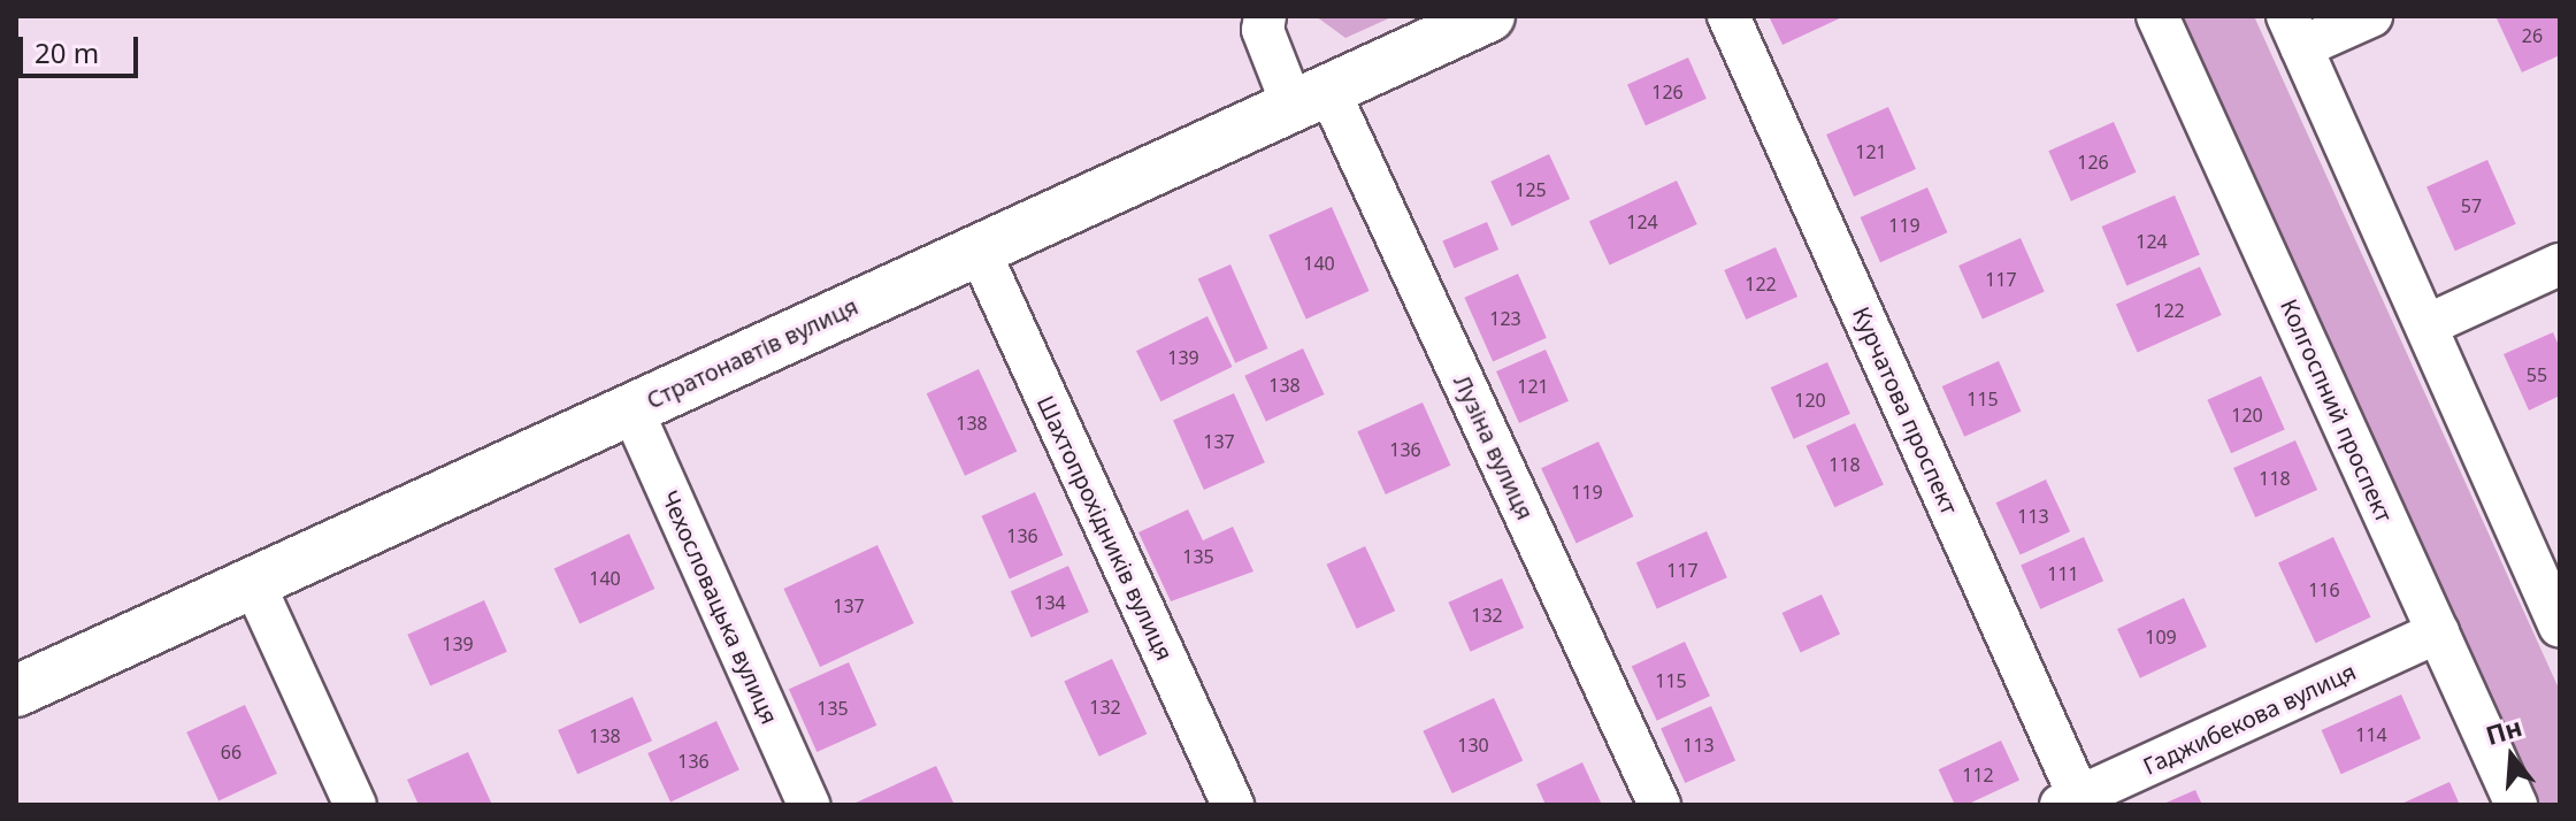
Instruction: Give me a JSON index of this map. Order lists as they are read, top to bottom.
{
  "streets": {
    "main road": ["Стратонавтів вулиця"],
    "street": [
      "Курчатова проспект",
      "Колгоспний проспект",
      "Лузіна вулиця",
      "Шахтопрохідників вулиця",
      "Чехословацька вулиця",
      "Гаджибекова вулиця"
    ]
  },
  "crossings": [
    ["Стратонавтів вулиця", "Лузіна вулиця"],
    ["Стратонавтів вулиця", "Шахтопрохідників вулиця"],
    ["Стратонавтів вулиця", "Чехословацька вулиця"],
    ["Курчатова проспект", "Гаджибекова вулиця"],
    ["Колгоспний проспект", "Гаджибекова вулиця"]
  ],
  "house_numbers": [
    "26",
    "126",
    "121",
    "126",
    "125",
    "57",
    "124",
    "119",
    "124",
    "140",
    "117",
    "122",
    "122",
    "123",
    "139",
    "55",
    "138",
    "121",
    "115",
    "120",
    "120",
    "138",
    "137",
    "136",
    "118",
    "118",
    "119",
    "113",
    "136",
    "135",
    "117",
    "111",
    "140",
    "116",
    "134",
    "137",
    "132",
    "109",
    "139",
    "115",
    "132",
    "135",
    "114",
    "138",
    "130",
    "113",
    "66",
    "136",
    "112"
  ],
  "scale_bar": "20 m",
  "north": "top"
}
